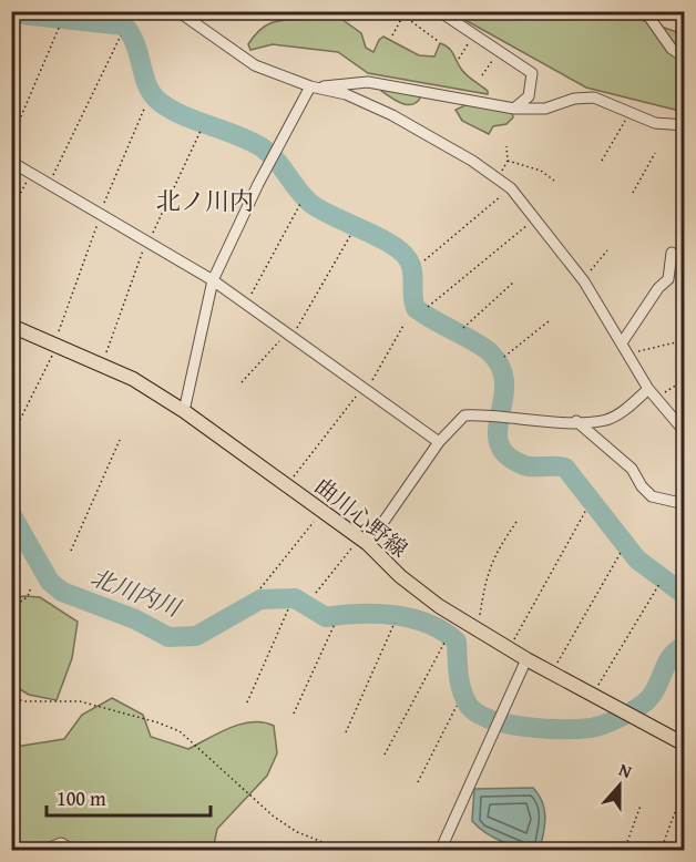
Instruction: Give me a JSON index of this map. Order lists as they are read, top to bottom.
{
  "streets": {
    "main road": ["曲川心野線"]
  },
  "districts": ["北ノ川内"],
  "water": ["北川内川"],
  "scale_bar": "100 m",
  "north": "top"
}
